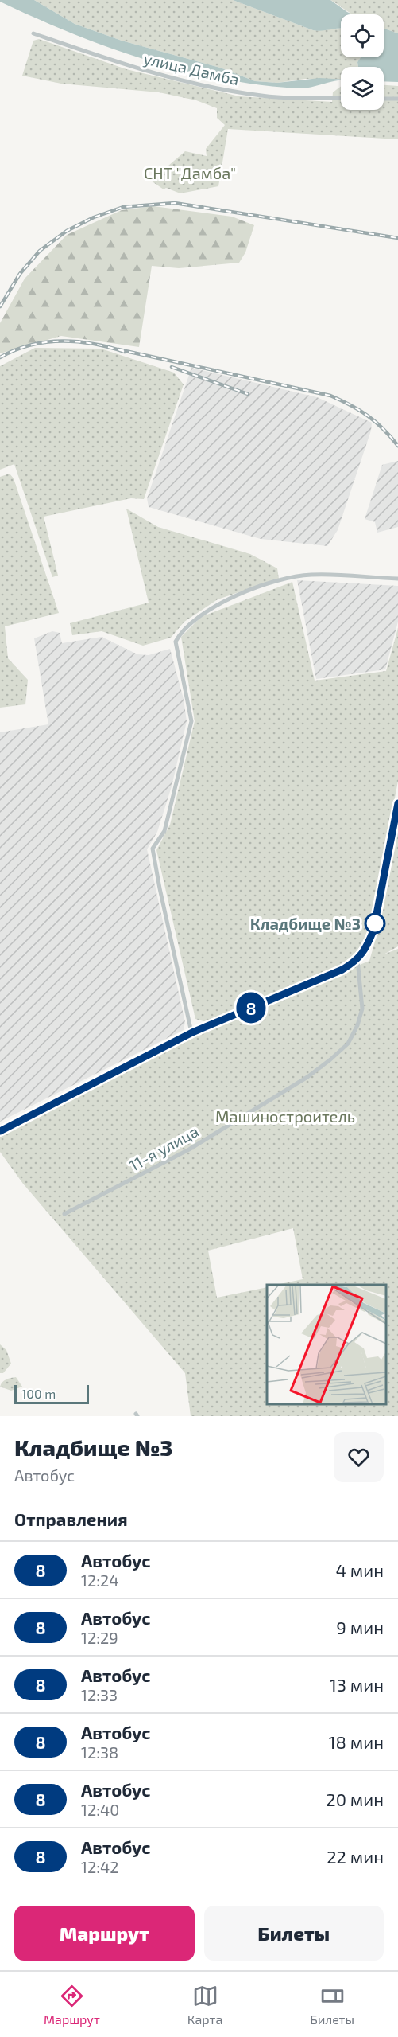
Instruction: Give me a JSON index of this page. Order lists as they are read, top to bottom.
{
  "streets": {
    "street": ["улица Дамба", "11-я улица"]
  },
  "parks": ["СНТ \"Дамба\"", "Машиностроитель"],
  "places": ["Кладбище №3"],
  "lines": ["bus line 8"],
  "scale_bar": "100 m",
  "page": {
    "on_map": "8",
    "scale": "100 m",
    "heading": [
      ["Кладбище №3", "Автобус"],
      "Отправления"
    ],
    "list": [
      {
        "mark": "8",
        "name": "Автобус",
        "note": "12:24",
        "value": "4 мин"
      },
      {
        "mark": "8",
        "name": "Автобус",
        "note": "12:29",
        "value": "9 мин"
      },
      {
        "mark": "8",
        "name": "Автобус",
        "note": "12:33",
        "value": "13 мин"
      },
      {
        "mark": "8",
        "name": "Автобус",
        "note": "12:38",
        "value": "18 мин"
      },
      {
        "mark": "8",
        "name": "Автобус",
        "note": "12:40",
        "value": "20 мин"
      },
      {
        "mark": "8",
        "name": "Автобус",
        "note": "12:42",
        "value": "22 мин"
      }
    ],
    "buttons": ["Маршрут", "Билеты"],
    "tabs": ["Маршрут", "Карта", "Билеты"]
  }
}
